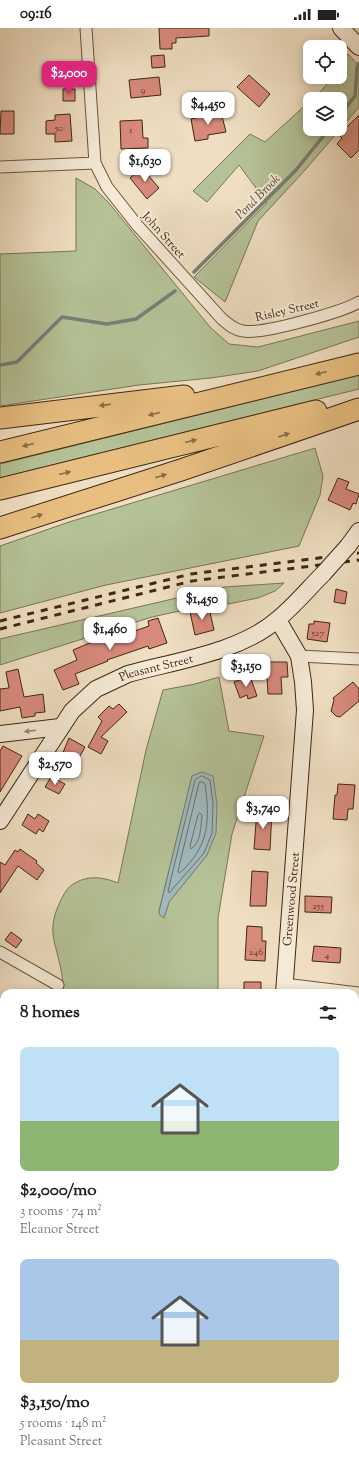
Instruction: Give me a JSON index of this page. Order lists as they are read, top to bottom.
{
  "streets": {
    "street": [
      "John Street",
      "Risley Street",
      "Pleasant Street",
      "Greenwood Street"
    ]
  },
  "crossings": [
    ["John Street", "Risley Street"],
    ["Pleasant Street", "Greenwood Street"]
  ],
  "water": ["Pond Brook"],
  "house_numbers": [
    "9",
    "50",
    "1",
    "527",
    "255",
    "246",
    "4"
  ],
  "page": {
    "status": "09:16",
    "price": [
      "$2,000",
      "$4,450",
      "$1,630",
      "$1,450",
      "$1,460",
      "$3,150",
      "$2,570",
      "$3,740"
    ],
    "heading": "8 homes",
    "list": [
      {
        "name": "$2,000/mo",
        "note": "3 rooms · 74 m² · Eleanor Street"
      },
      {
        "name": "$3,150/mo",
        "note": "5 rooms · 148 m² · Pleasant Street"
      }
    ]
  }
}
